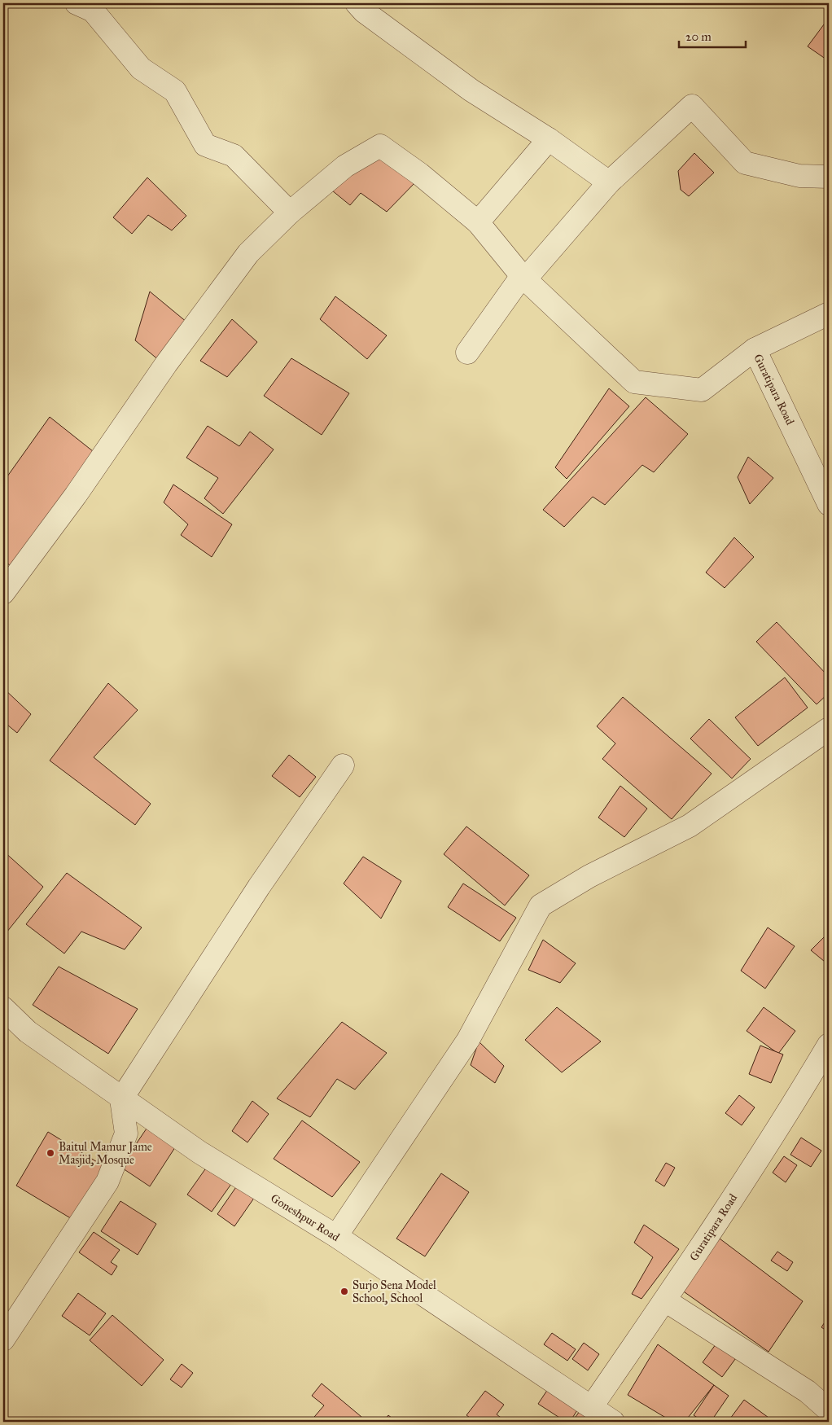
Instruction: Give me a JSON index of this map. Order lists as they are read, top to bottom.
{
  "streets": {
    "street": ["Guratipara Road", "Goneshpur Road"]
  },
  "crossings": [
    ["Guratipara Road", "Goneshpur Road"]
  ],
  "places": ["Baitul Mamur Jame Masjid, Mosque", "Surjo Sena Model School, School"],
  "scale_bar": "20 m"
}
